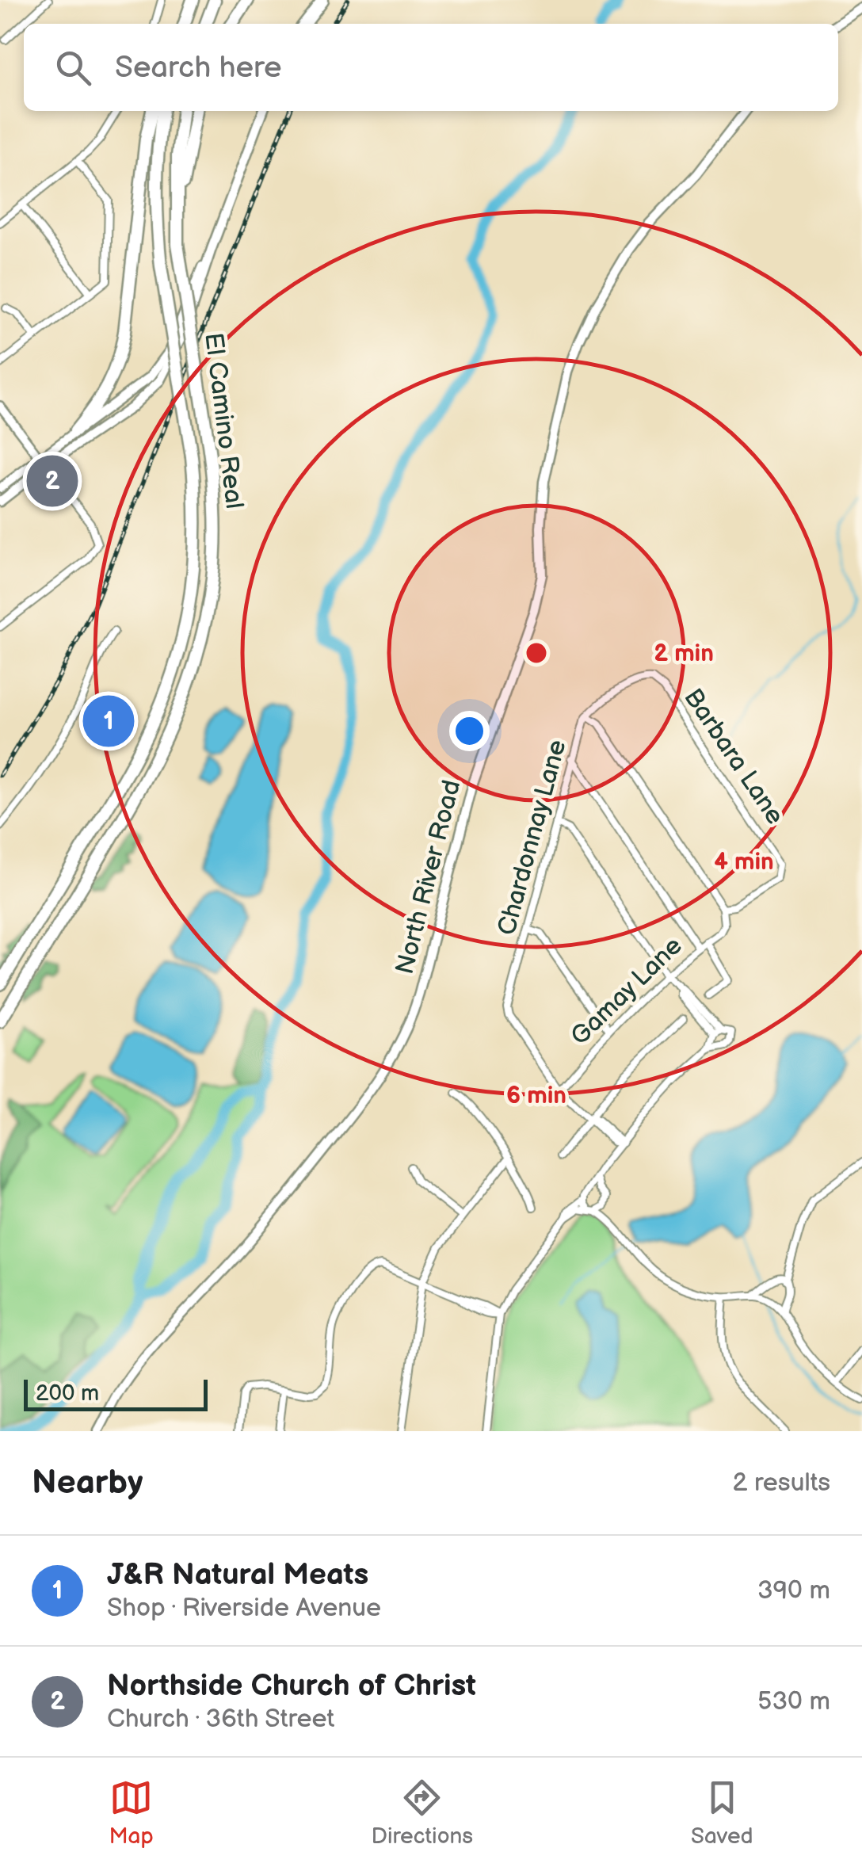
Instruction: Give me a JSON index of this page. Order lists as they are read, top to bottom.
{
  "streets": {
    "highway": ["El Camino Real"],
    "main road": ["North River Road"],
    "street": ["Barbara Lane", "Chardonnay Lane", "Gamay Lane"]
  },
  "crossings": [
    ["Barbara Lane", "Chardonnay Lane"],
    ["Barbara Lane", "Gamay Lane"],
    ["Chardonnay Lane", "Gamay Lane"]
  ],
  "scale_bar": "200 m",
  "page": {
    "search": "Search here",
    "pins": ["2", "1"],
    "scale": "200 m",
    "heading": ["Nearby", "2 results"],
    "list": [
      {
        "mark": "1",
        "name": "J&R Natural Meats",
        "note": "Shop · Riverside Avenue",
        "value": "390 m"
      },
      {
        "mark": "2",
        "name": "Northside Church of Christ",
        "note": "Church · 36th Street",
        "value": "530 m"
      }
    ],
    "nav": ["Map", "Directions", "Saved"]
  },
  "rings": ["2 min", "4 min", "6 min"]
}
